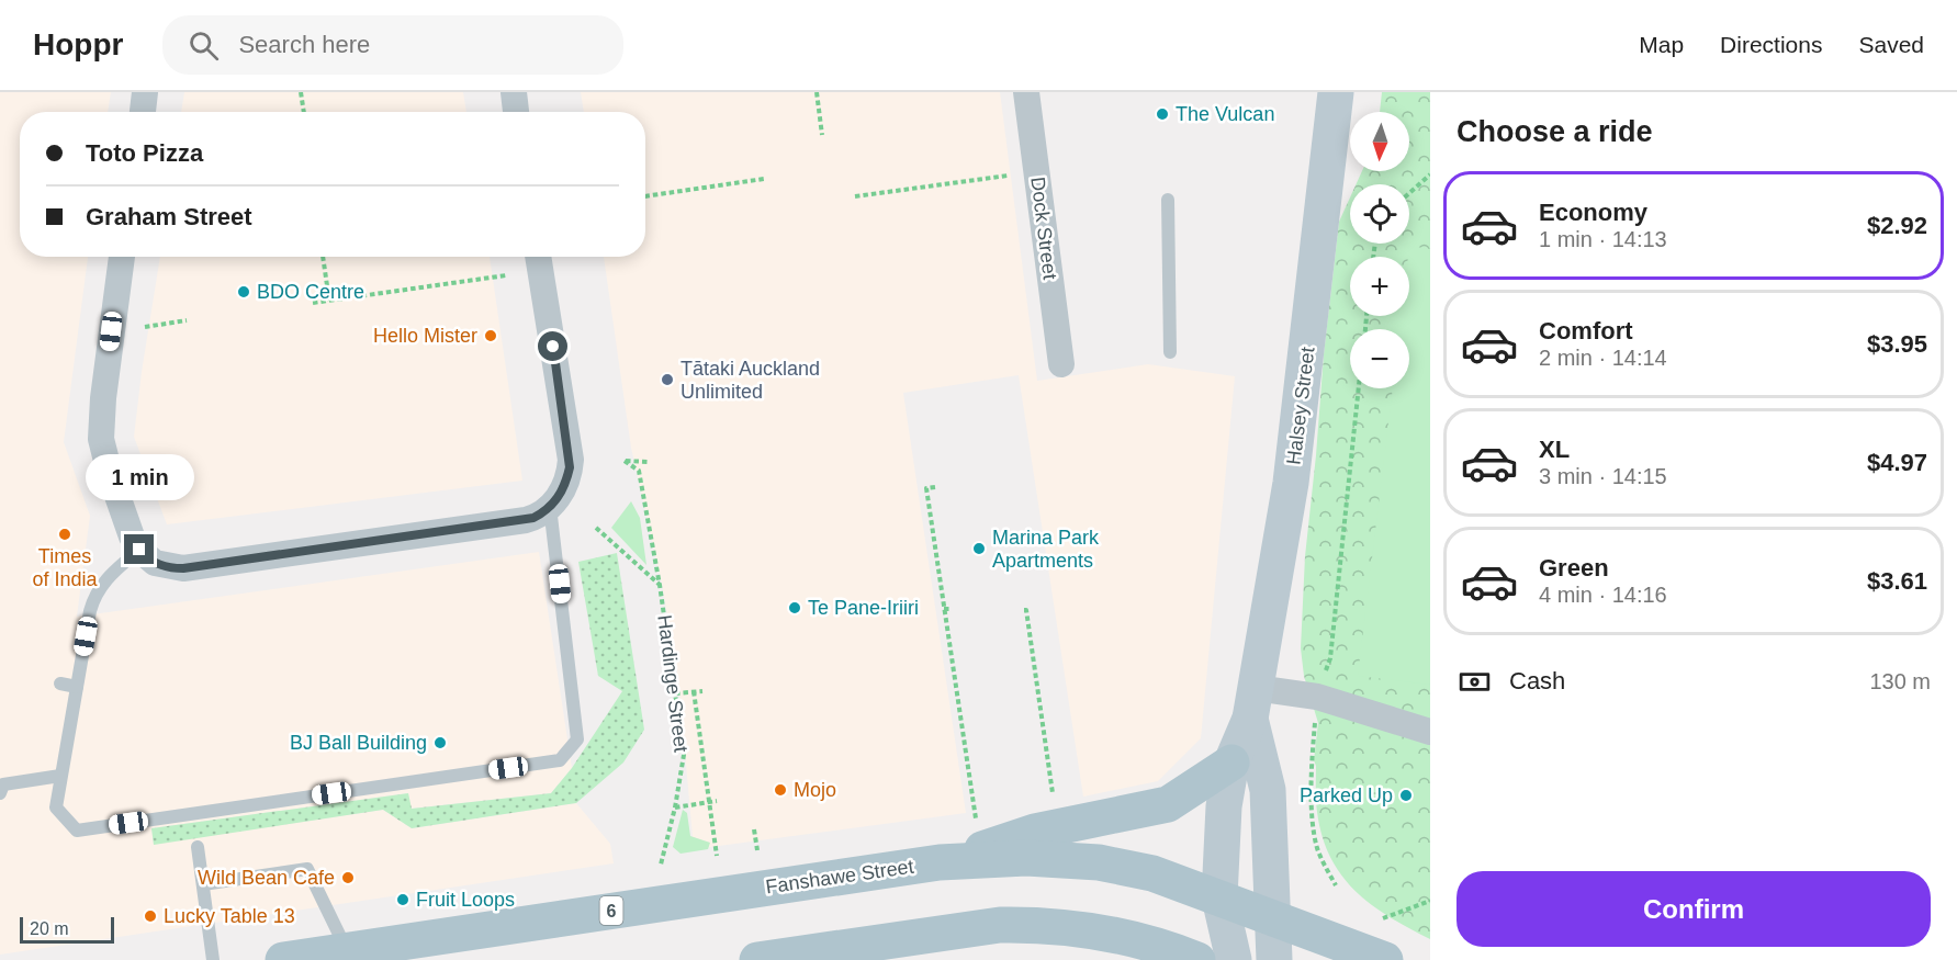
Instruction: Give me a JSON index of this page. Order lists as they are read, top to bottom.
{
  "streets": {
    "main road": ["Halsey Street", "Fanshawe Street", "6"],
    "street": ["Dock Street"],
    "path": ["Hardinge Street"]
  },
  "crossings": [
    ["Halsey Street", "Fanshawe Street"]
  ],
  "places": [
    "The Vulcan",
    "BDO Centre",
    "Hello Mister",
    "Tātaki Auckland Unlimited",
    "Times of India",
    "Marina Park Apartments",
    "Te Pane-Iriiri",
    "BJ Ball Building",
    "Mojo",
    "Parked Up",
    "Wild Bean Cafe",
    "Fruit Loops",
    "Lucky Table 13"
  ],
  "scale_bar": "20 m",
  "north": "bottom",
  "page": {
    "header": "Hoppr",
    "search": "Search here",
    "nav": ["Map", "Directions", "Saved"],
    "heading": "Choose a ride",
    "map_buttons": ["+", "−"],
    "banner": ["Toto Pizza", "Graham Street"],
    "list": [
      {
        "name": "Economy",
        "note": "1 min · 14:13",
        "value": "$2.92"
      },
      {
        "name": "Comfort",
        "note": "2 min · 14:14",
        "value": "$3.95"
      },
      {
        "name": "XL",
        "note": "3 min · 14:15",
        "value": "$4.97"
      },
      {
        "name": "Green",
        "note": "4 min · 14:16",
        "value": "$3.61"
      }
    ],
    "bubble": "1 min",
    "pay": ["Cash", "130 m"],
    "buttons": "Confirm",
    "scale": "20 m"
  }
}
